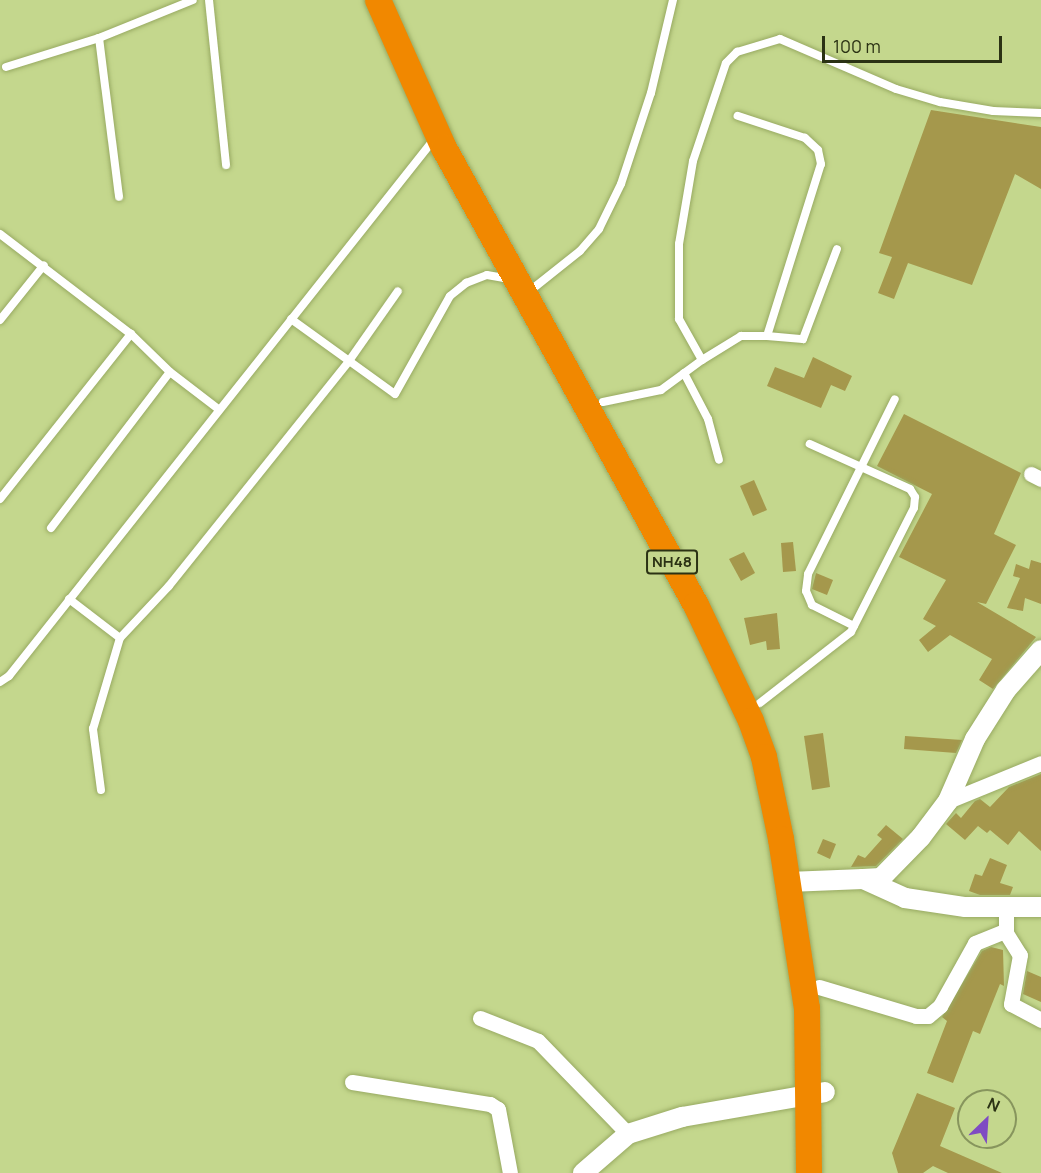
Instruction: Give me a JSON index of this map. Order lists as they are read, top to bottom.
{
  "streets": {
    "highway": ["NH48"]
  },
  "scale_bar": "100 m",
  "north": "top right"
}
